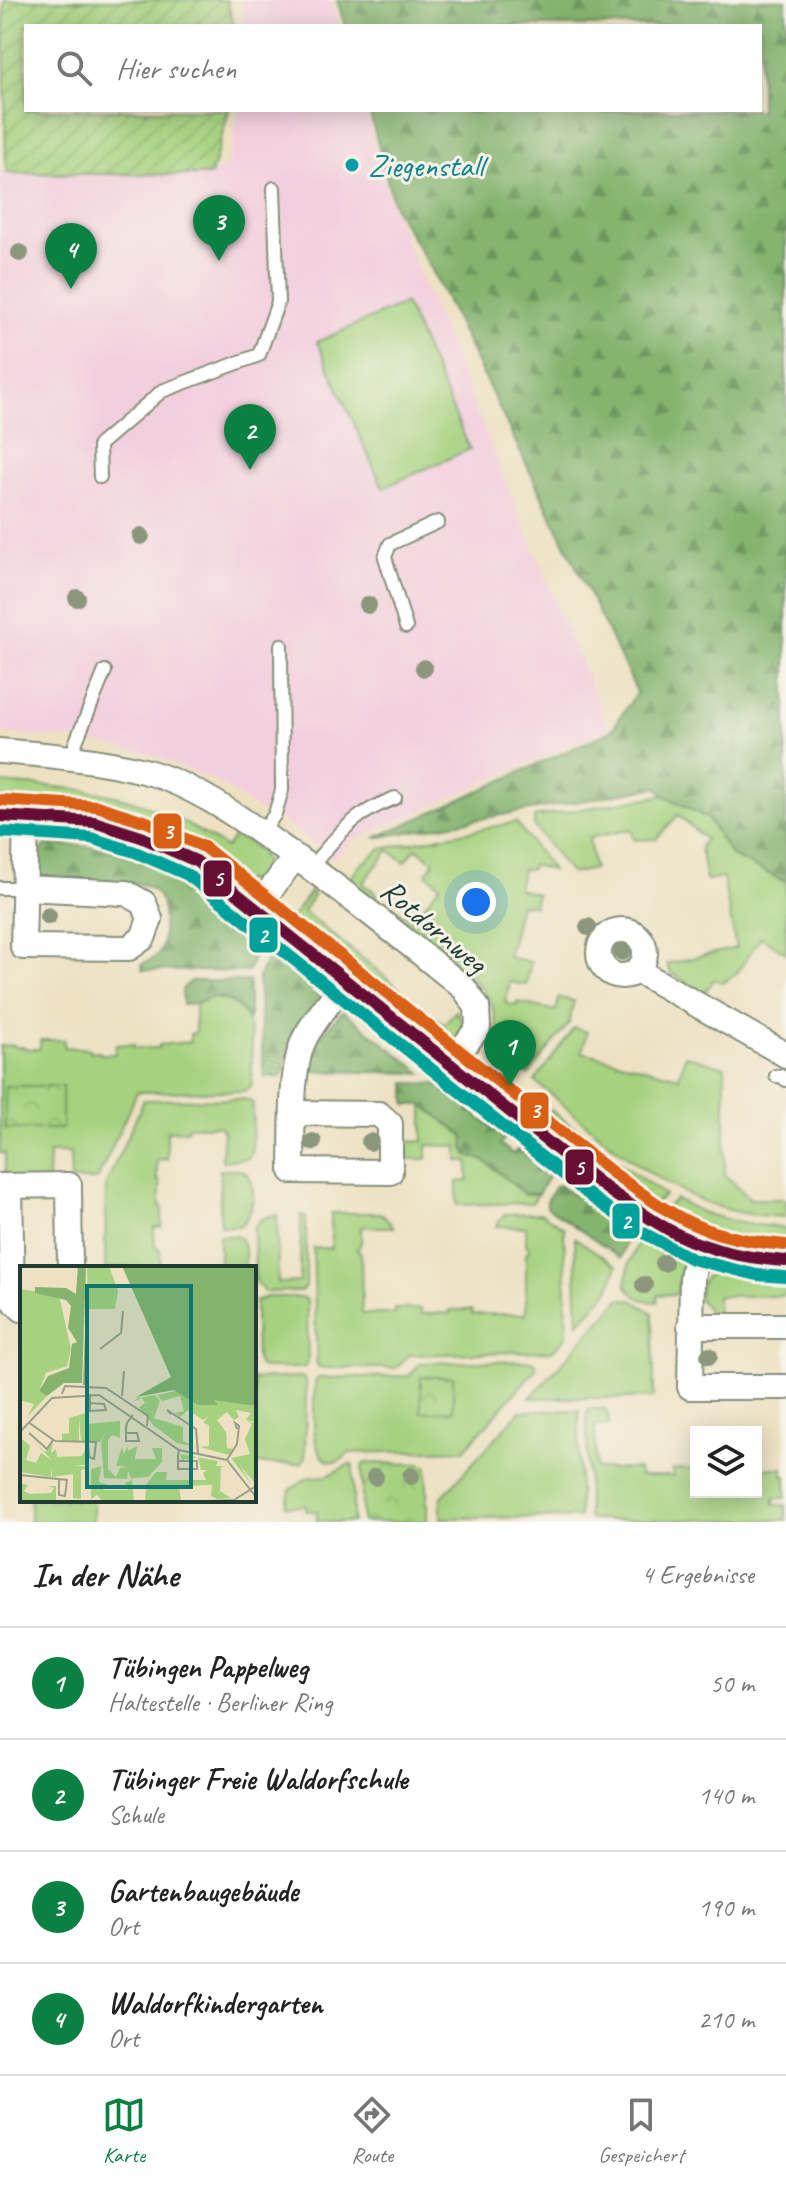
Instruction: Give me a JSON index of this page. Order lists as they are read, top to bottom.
{
  "streets": {
    "street": ["Rotdornweg"]
  },
  "places": ["Ziegenstall"],
  "lines": ["transit line 3", "transit line 5", "transit line 2"],
  "page": {
    "search": "Hier suchen",
    "pins": [
      "3",
      "4",
      "2",
      "1"
    ],
    "heading": ["In der Nähe", "4 Ergebnisse"],
    "list": [
      {
        "mark": "1",
        "name": "Tübingen Pappelweg",
        "note": "Haltestelle · Berliner Ring",
        "value": "50 m"
      },
      {
        "mark": "2",
        "name": "Tübinger Freie Waldorfschule",
        "note": "Schule",
        "value": "140 m"
      },
      {
        "mark": "3",
        "name": "Gartenbaugebäude",
        "note": "Ort",
        "value": "190 m"
      },
      {
        "mark": "4",
        "name": "Waldorfkindergarten",
        "note": "Ort",
        "value": "210 m"
      }
    ],
    "nav": ["Karte", "Route", "Gespeichert"]
  }
}
